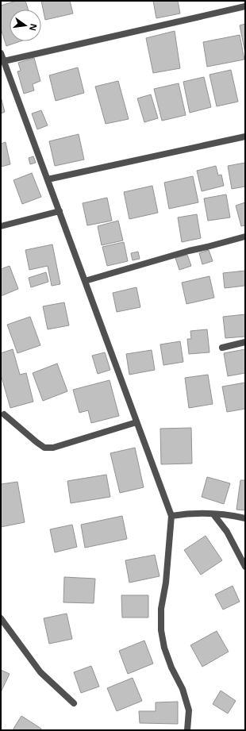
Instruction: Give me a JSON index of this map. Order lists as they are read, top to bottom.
{
  "north": "right"
}
